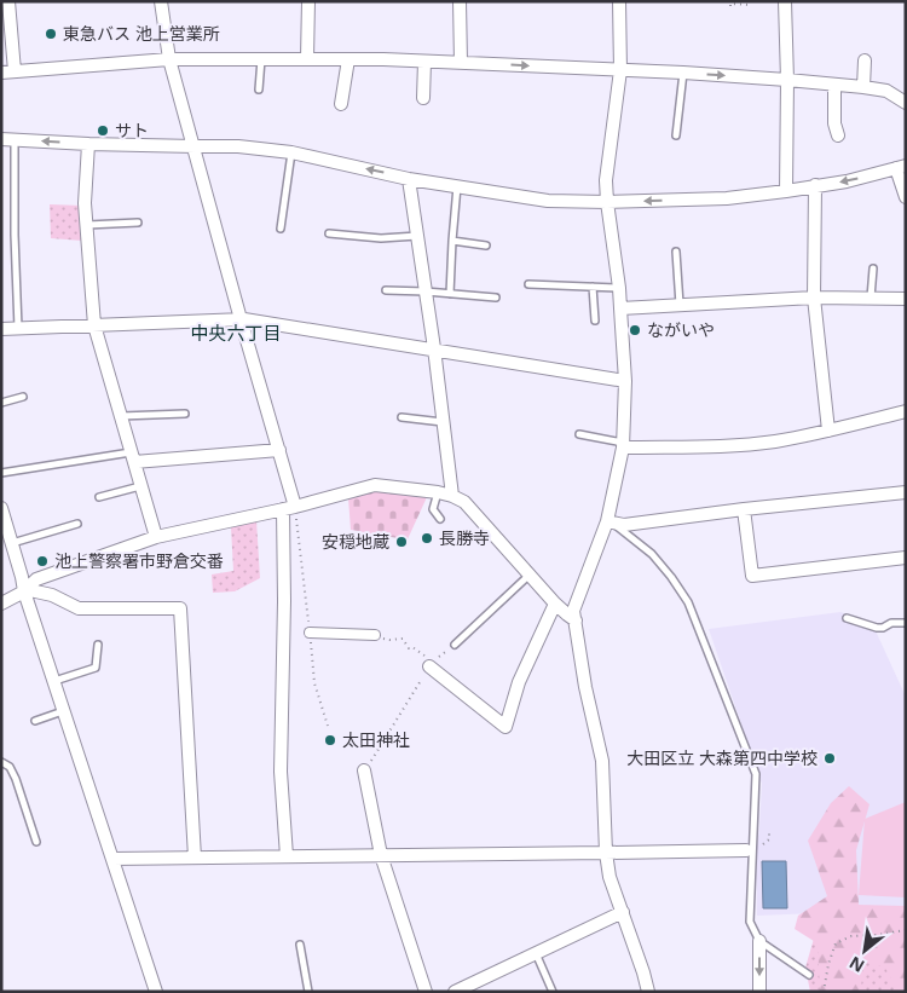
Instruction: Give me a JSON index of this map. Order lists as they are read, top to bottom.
{
  "districts": ["中央六丁目"],
  "places": [
    "東急バス 池上営業所",
    "サト",
    "ながいや",
    "長勝寺",
    "安穏地蔵",
    "池上警察署市野倉交番",
    "太田神社",
    "大田区立 大森第四中学校"
  ],
  "north": "bottom left"
}
